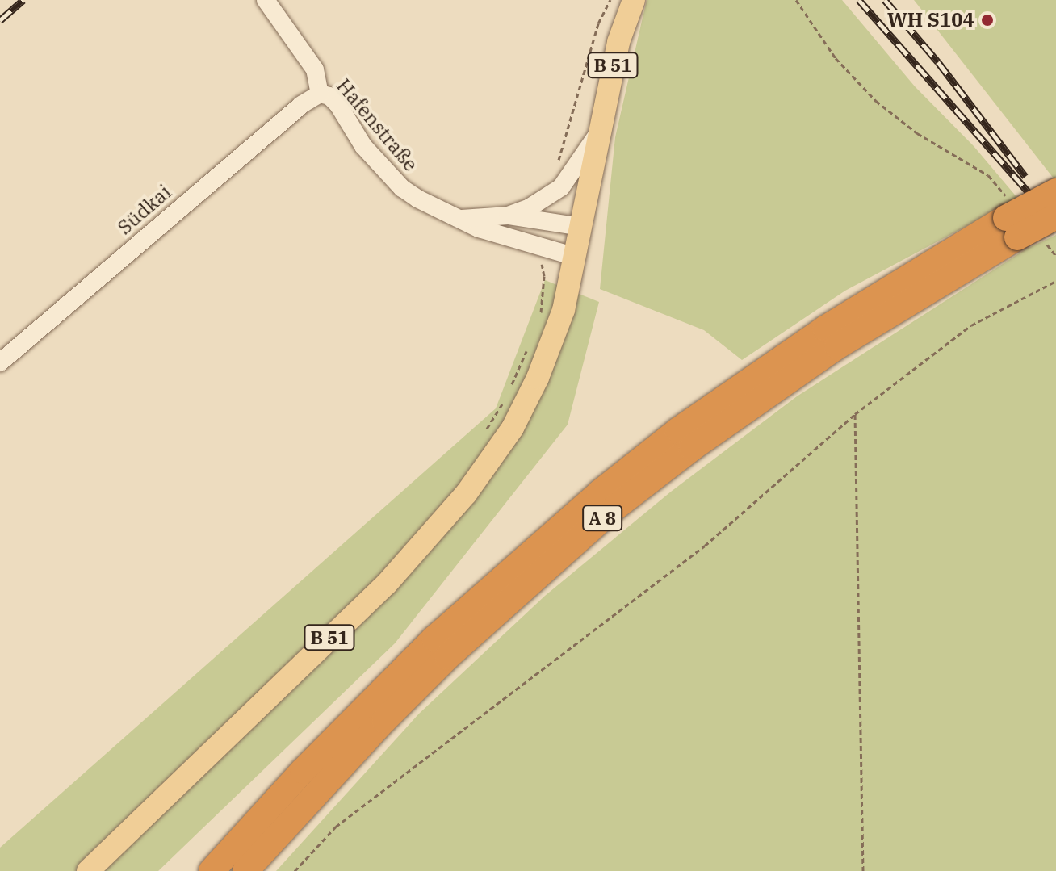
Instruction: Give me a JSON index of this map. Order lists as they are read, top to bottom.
{
  "streets": {
    "highway": ["A 8"],
    "main road": ["B 51"],
    "street": ["Hafenstraße", "Südkai"]
  },
  "crossings": [
    ["B 51", "Hafenstraße"],
    ["Hafenstraße", "Südkai"]
  ],
  "places": ["WH S104"]
}
